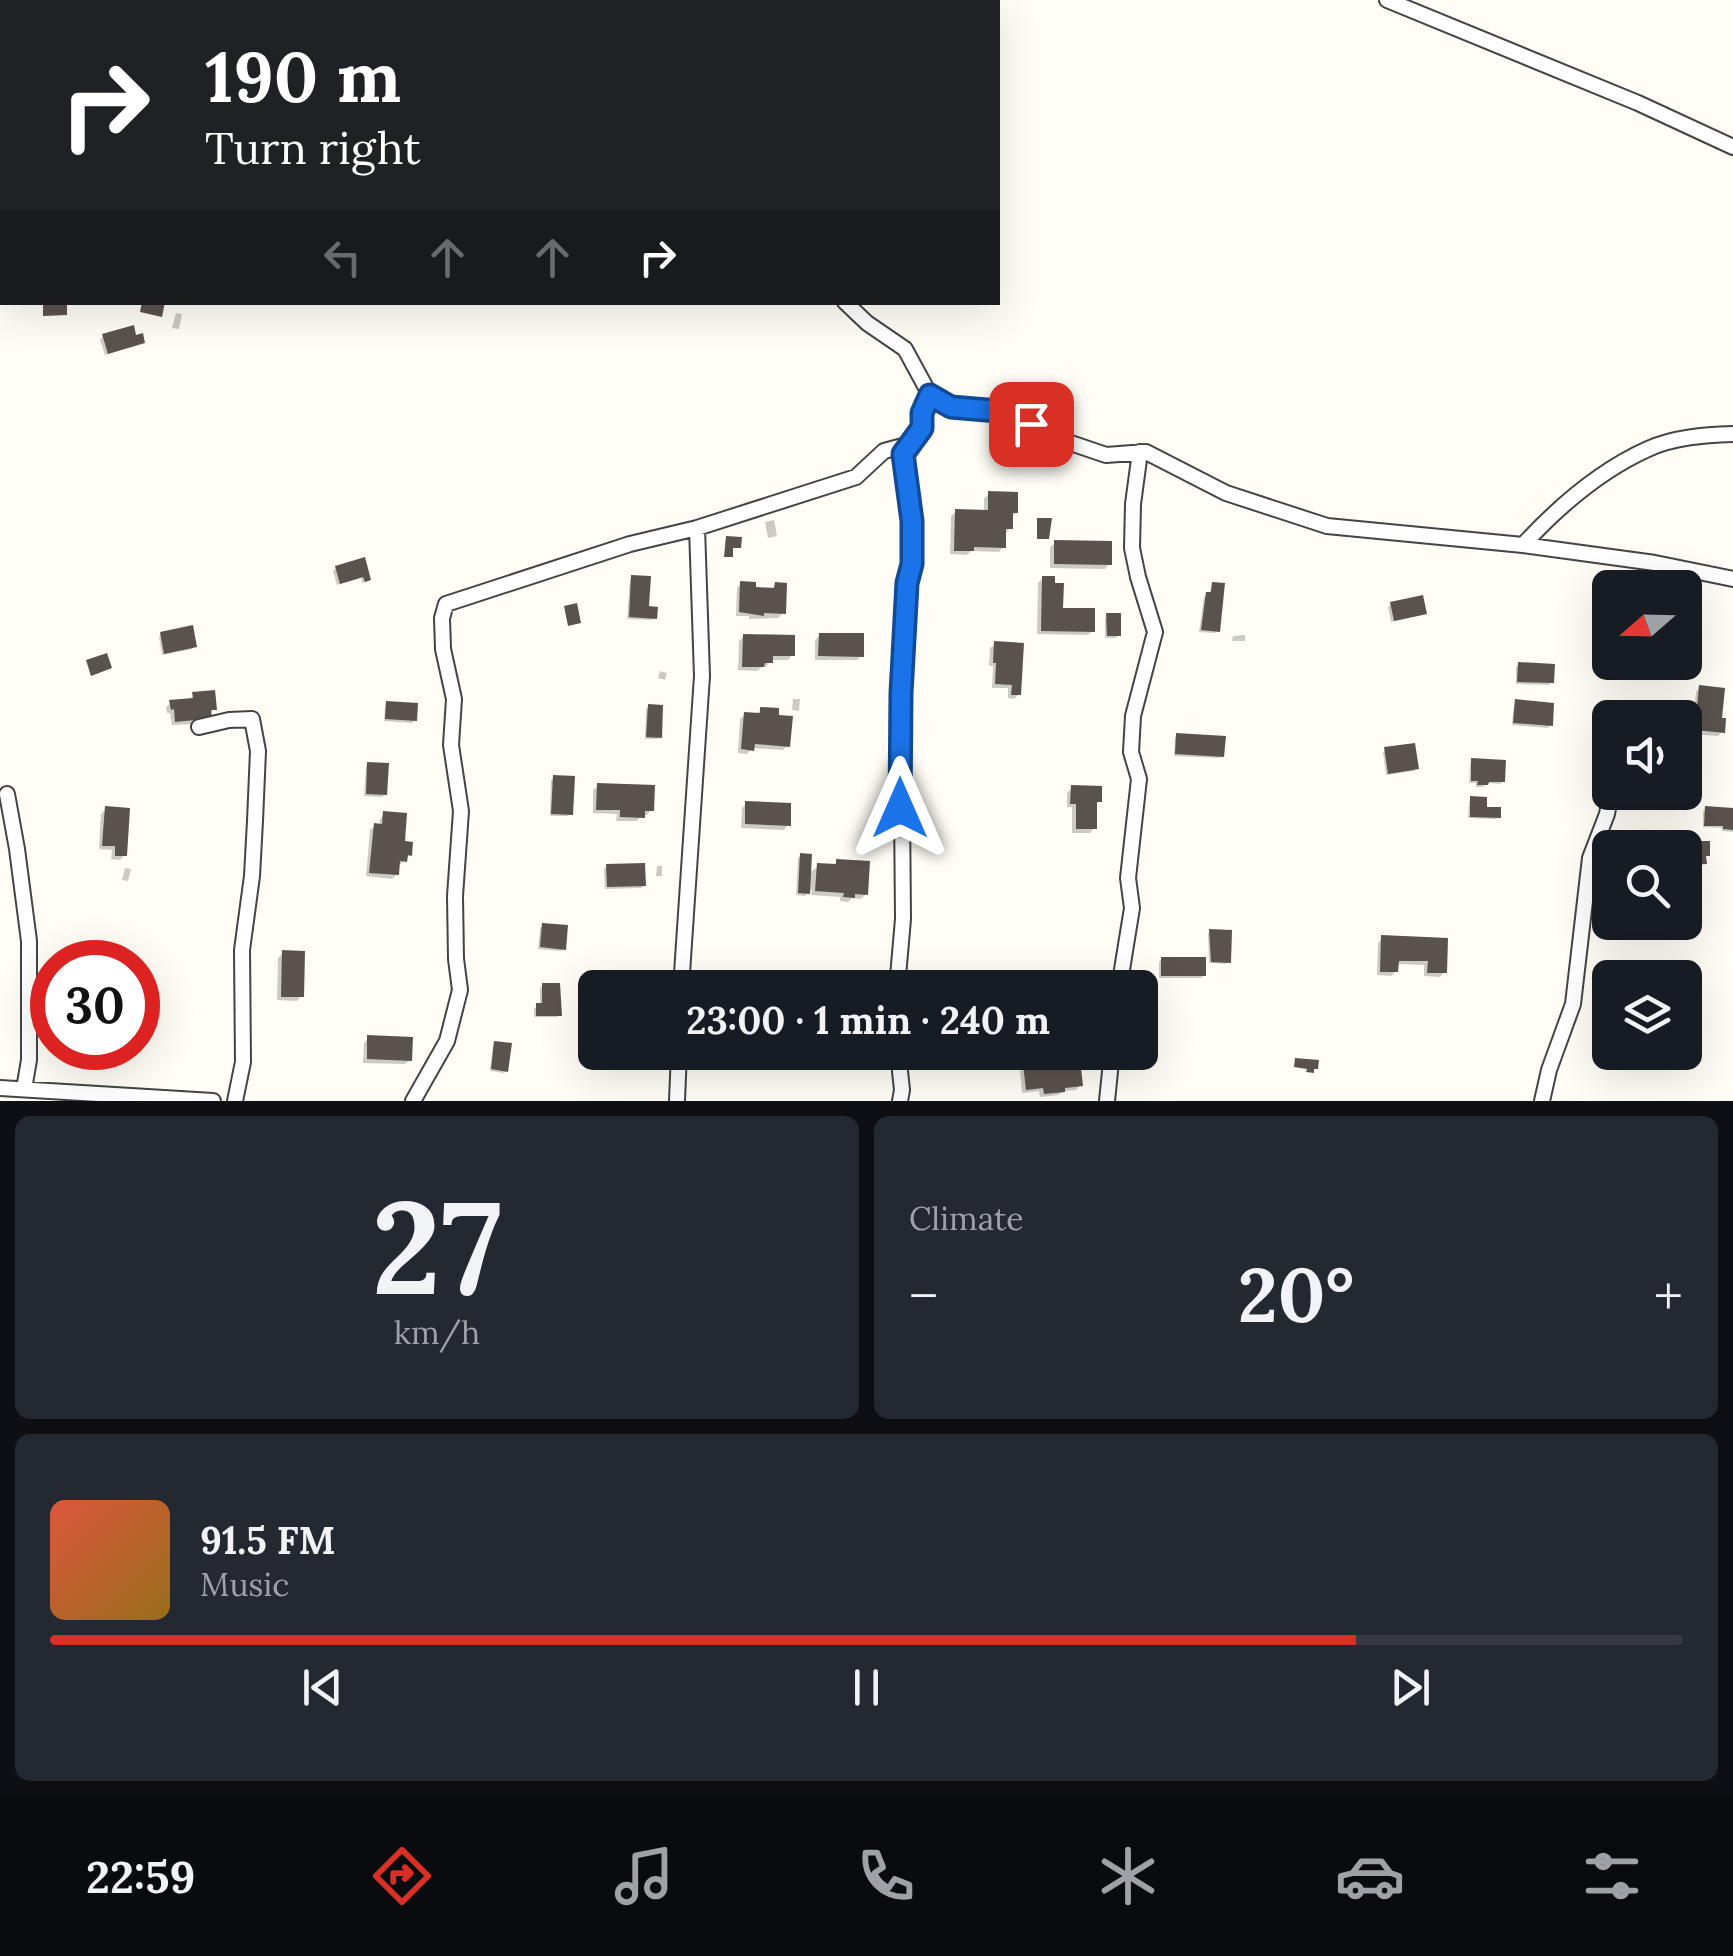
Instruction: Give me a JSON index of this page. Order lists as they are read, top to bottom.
{
  "north": "left",
  "page": {
    "turn": ["190 m", "Turn right"],
    "limit": "30",
    "trip": "23:00 · 1 min · 240 m",
    "tile": [
      ["27", "km/h"],
      "Climate"
    ],
    "heat": ["−", "20°", "+"],
    "song": ["91.5 FM", "Music"],
    "tabs": "22:59"
  }
}
